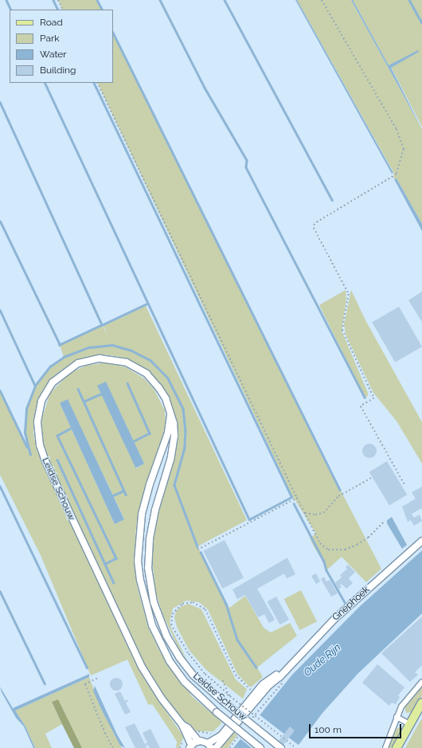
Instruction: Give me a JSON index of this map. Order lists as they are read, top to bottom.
{
  "streets": {
    "street": ["Leidse Schouw", "Gnephoek"]
  },
  "water": ["Oude Rijn"],
  "legend": [
    "Road",
    "Park",
    "Water",
    "Building"
  ],
  "scale_bar": "100 m"
}
